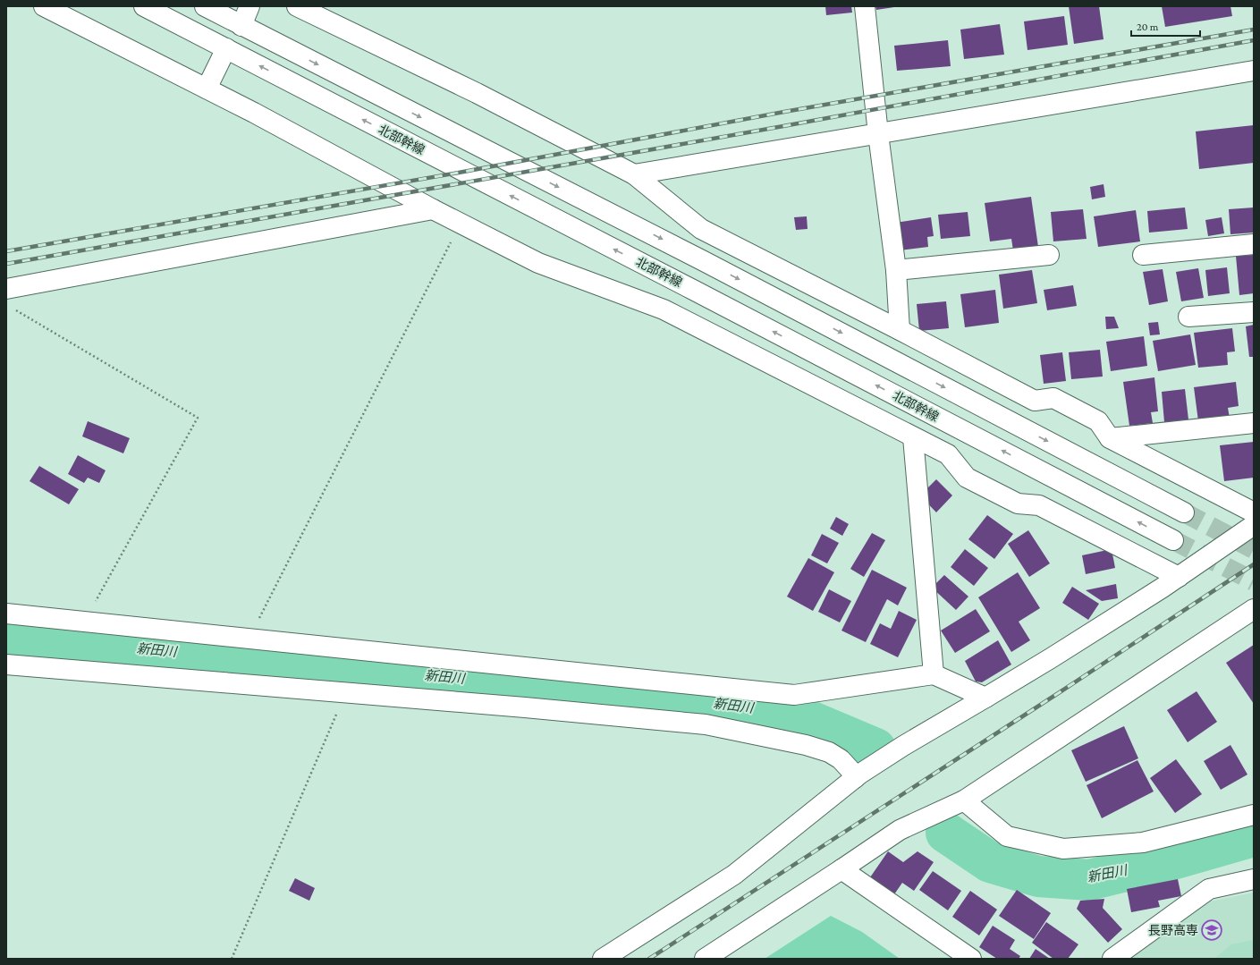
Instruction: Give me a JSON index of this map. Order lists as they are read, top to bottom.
{
  "streets": {
    "street": ["北部幹線"]
  },
  "water": ["新田川"],
  "places": {
    "school or university": ["長野高専"]
  },
  "scale_bar": "20 m"
}
